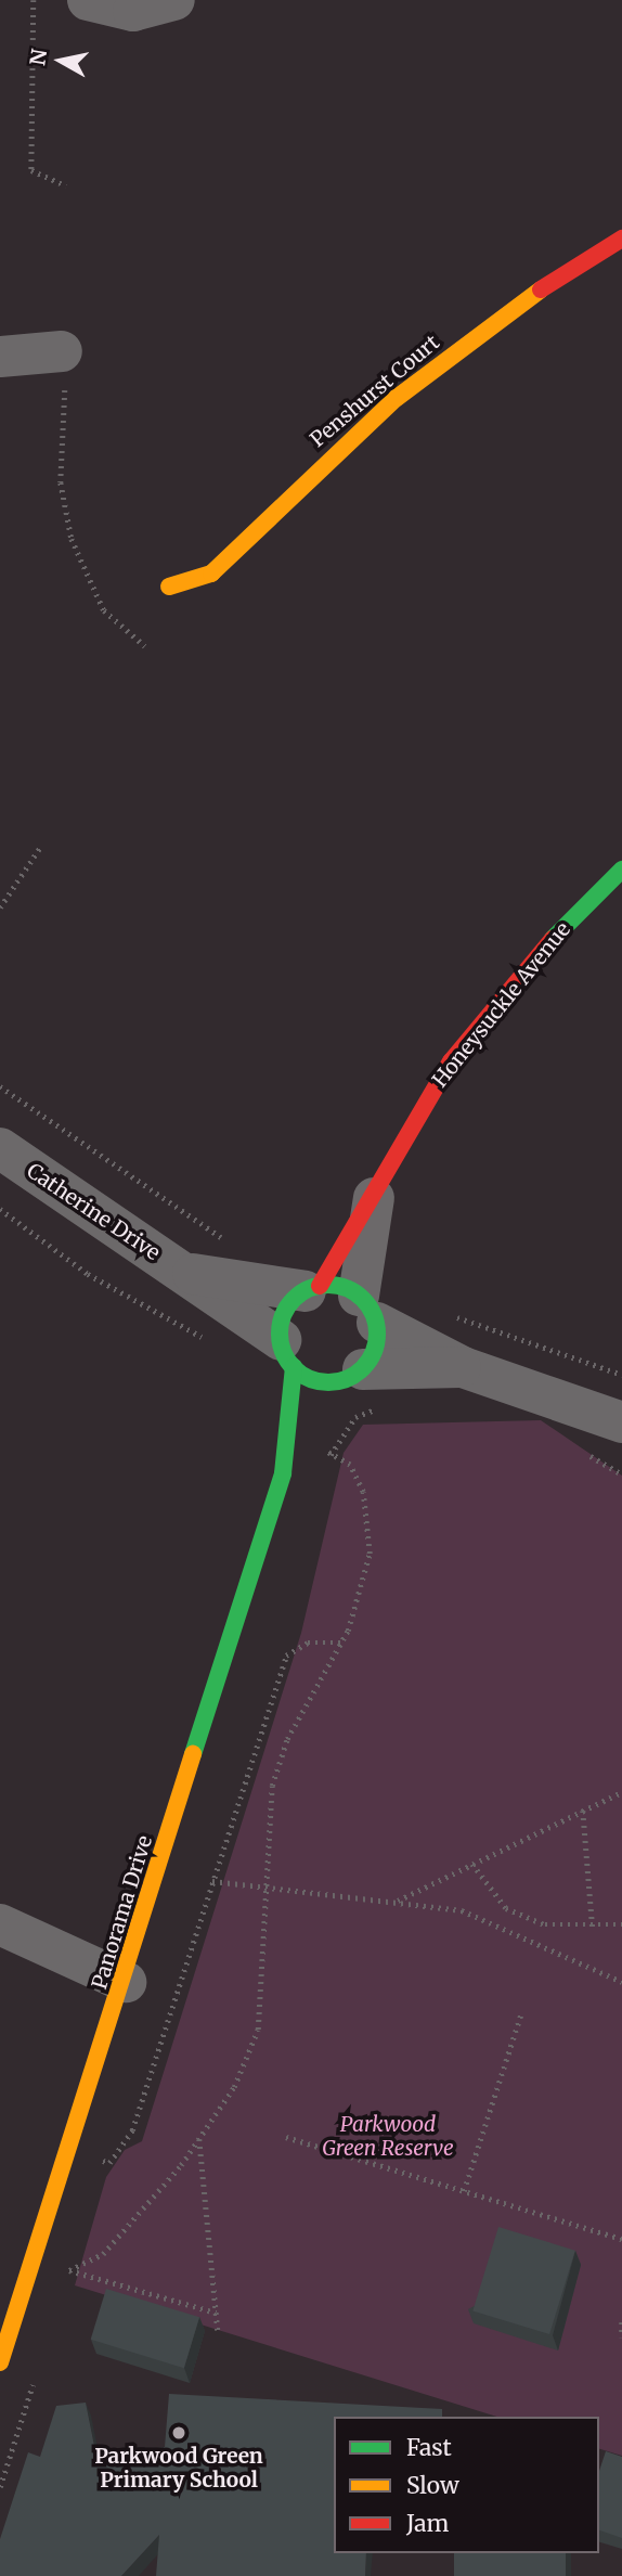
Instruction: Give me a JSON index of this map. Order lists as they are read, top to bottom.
{
  "streets": {
    "street": [
      "Penshurst Court",
      "Honeysuckle Avenue",
      "Catherine Drive",
      "Panorama Drive"
    ]
  },
  "crossings": [
    ["Honeysuckle Avenue", "Catherine Drive"],
    ["Honeysuckle Avenue", "Panorama Drive"],
    ["Catherine Drive", "Panorama Drive"]
  ],
  "parks": ["Parkwood Green Reserve"],
  "places": ["Parkwood Green Primary School"],
  "legend": ["Fast", "Slow", "Jam"],
  "north": "left"
}
